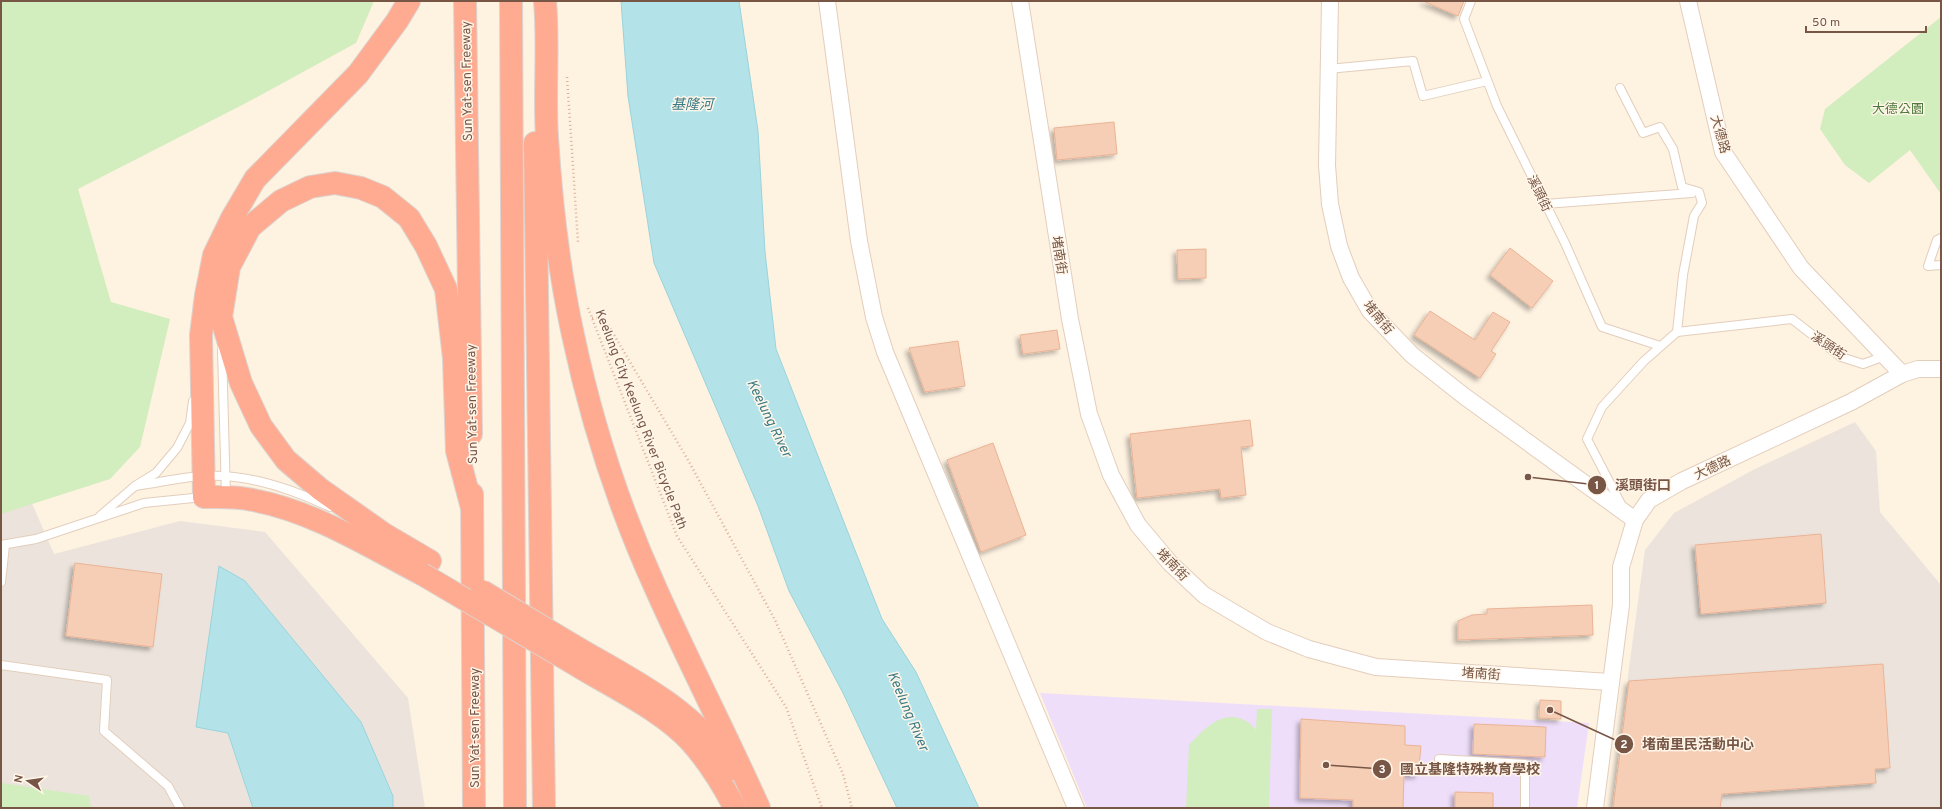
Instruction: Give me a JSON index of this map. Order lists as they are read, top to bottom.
{
  "streets": {
    "highway": ["Sun Yat-sen Freeway"],
    "street": ["大德路", "堵南街"],
    "lane": ["溪頭街"],
    "path": ["Keelung City Keelung River Bicycle Path"]
  },
  "crossings": [
    ["大德路", "溪頭街"],
    ["大德路", "堵南街"]
  ],
  "water": ["基隆河", "Keelung River"],
  "parks": ["大德公園"],
  "places": ["溪頭街口", "堵南里民活動中心", "國立基隆特殊教育學校"],
  "scale_bar": "50 m",
  "north": "left"
}
